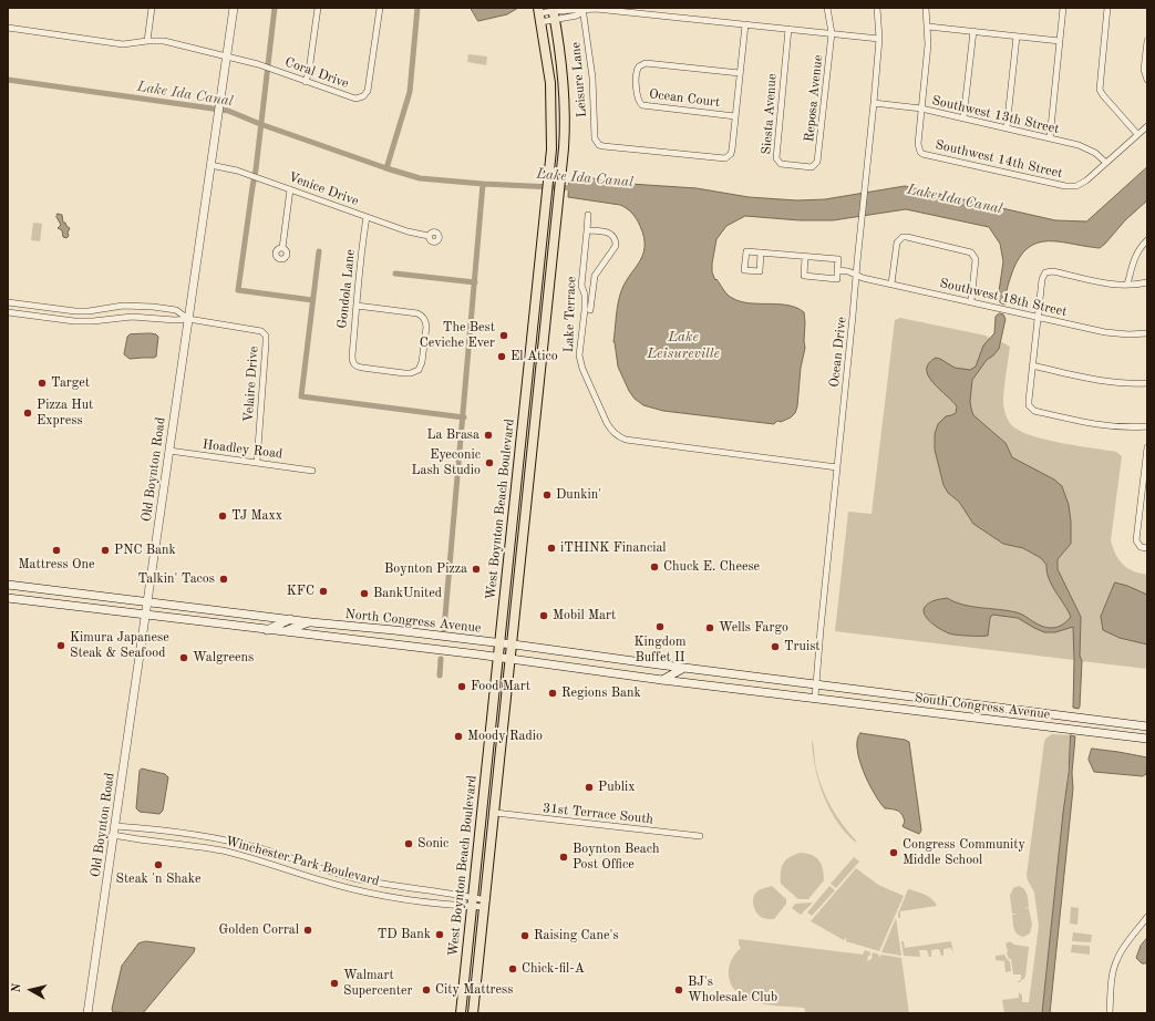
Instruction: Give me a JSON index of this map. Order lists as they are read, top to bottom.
{
  "streets": {
    "main road": [
      "Old Boynton Road",
      "West Boynton Beach Boulevard",
      "North Congress Avenue",
      "South Congress Avenue"
    ],
    "street": [
      "Coral Drive",
      "Leisure Lane",
      "Ocean Court",
      "Reposa Avenue",
      "Siesta Avenue",
      "Southwest 13th Street",
      "Southwest 14th Street",
      "Venice Drive",
      "Gondola Lane",
      "Southwest 18th Street",
      "Lake Terrace",
      "Ocean Drive",
      "Velaire Drive",
      "Hoadley Road",
      "31st Terrace South",
      "Winchester Park Boulevard"
    ]
  },
  "crossings": [
    ["Coral Drive", "Old Boynton Road"],
    ["Leisure Lane", "Ocean Court"],
    ["Reposa Avenue", "Siesta Avenue"],
    ["Southwest 13th Street", "Southwest 14th Street"],
    ["Southwest 13th Street", "Ocean Drive"],
    ["Venice Drive", "Gondola Lane"],
    ["Venice Drive", "Old Boynton Road"],
    ["Southwest 18th Street", "Ocean Drive"],
    ["Lake Terrace", "Ocean Drive"],
    ["Ocean Drive", "North Congress Avenue"],
    ["Ocean Drive", "South Congress Avenue"],
    ["Velaire Drive", "Hoadley Road"],
    ["Velaire Drive", "Old Boynton Road"],
    ["Hoadley Road", "Old Boynton Road"],
    ["Old Boynton Road", "North Congress Avenue"],
    ["Old Boynton Road", "Winchester Park Boulevard"],
    ["West Boynton Beach Boulevard", "North Congress Avenue"],
    ["West Boynton Beach Boulevard", "31st Terrace South"],
    ["West Boynton Beach Boulevard", "Winchester Park Boulevard"],
    ["North Congress Avenue", "South Congress Avenue"]
  ],
  "water": ["Lake Ida Canal", "Lake Leisureville"],
  "places": [
    "The Best Ceviche Ever",
    "El Atico",
    "Target",
    "Pizza Hut Express",
    "La Brasa",
    "Eyeconic Lash Studio",
    "Dunkin'",
    "TJ Maxx",
    "iTHINK Financial",
    "Mattress One",
    "PNC Bank",
    "Chuck E. Cheese",
    "Boynton Pizza",
    "Talkin' Tacos",
    "KFC",
    "BankUnited",
    "Mobil Mart",
    "Kingdom Buffet II",
    "Wells Fargo",
    "Kimura Japanese Steak & Seafood",
    "Truist",
    "Walgreens",
    "Food Mart",
    "Regions Bank",
    "Moody Radio",
    "Publix",
    "Sonic",
    "Congress Community Middle School",
    "Boynton Beach Post Office",
    "Steak 'n Shake",
    "Golden Corral",
    "TD Bank",
    "Raising Cane's",
    "Chick-fil-A",
    "Walmart Supercenter",
    "City Mattress",
    "BJ's Wholesale Club"
  ],
  "north": "left"
}
